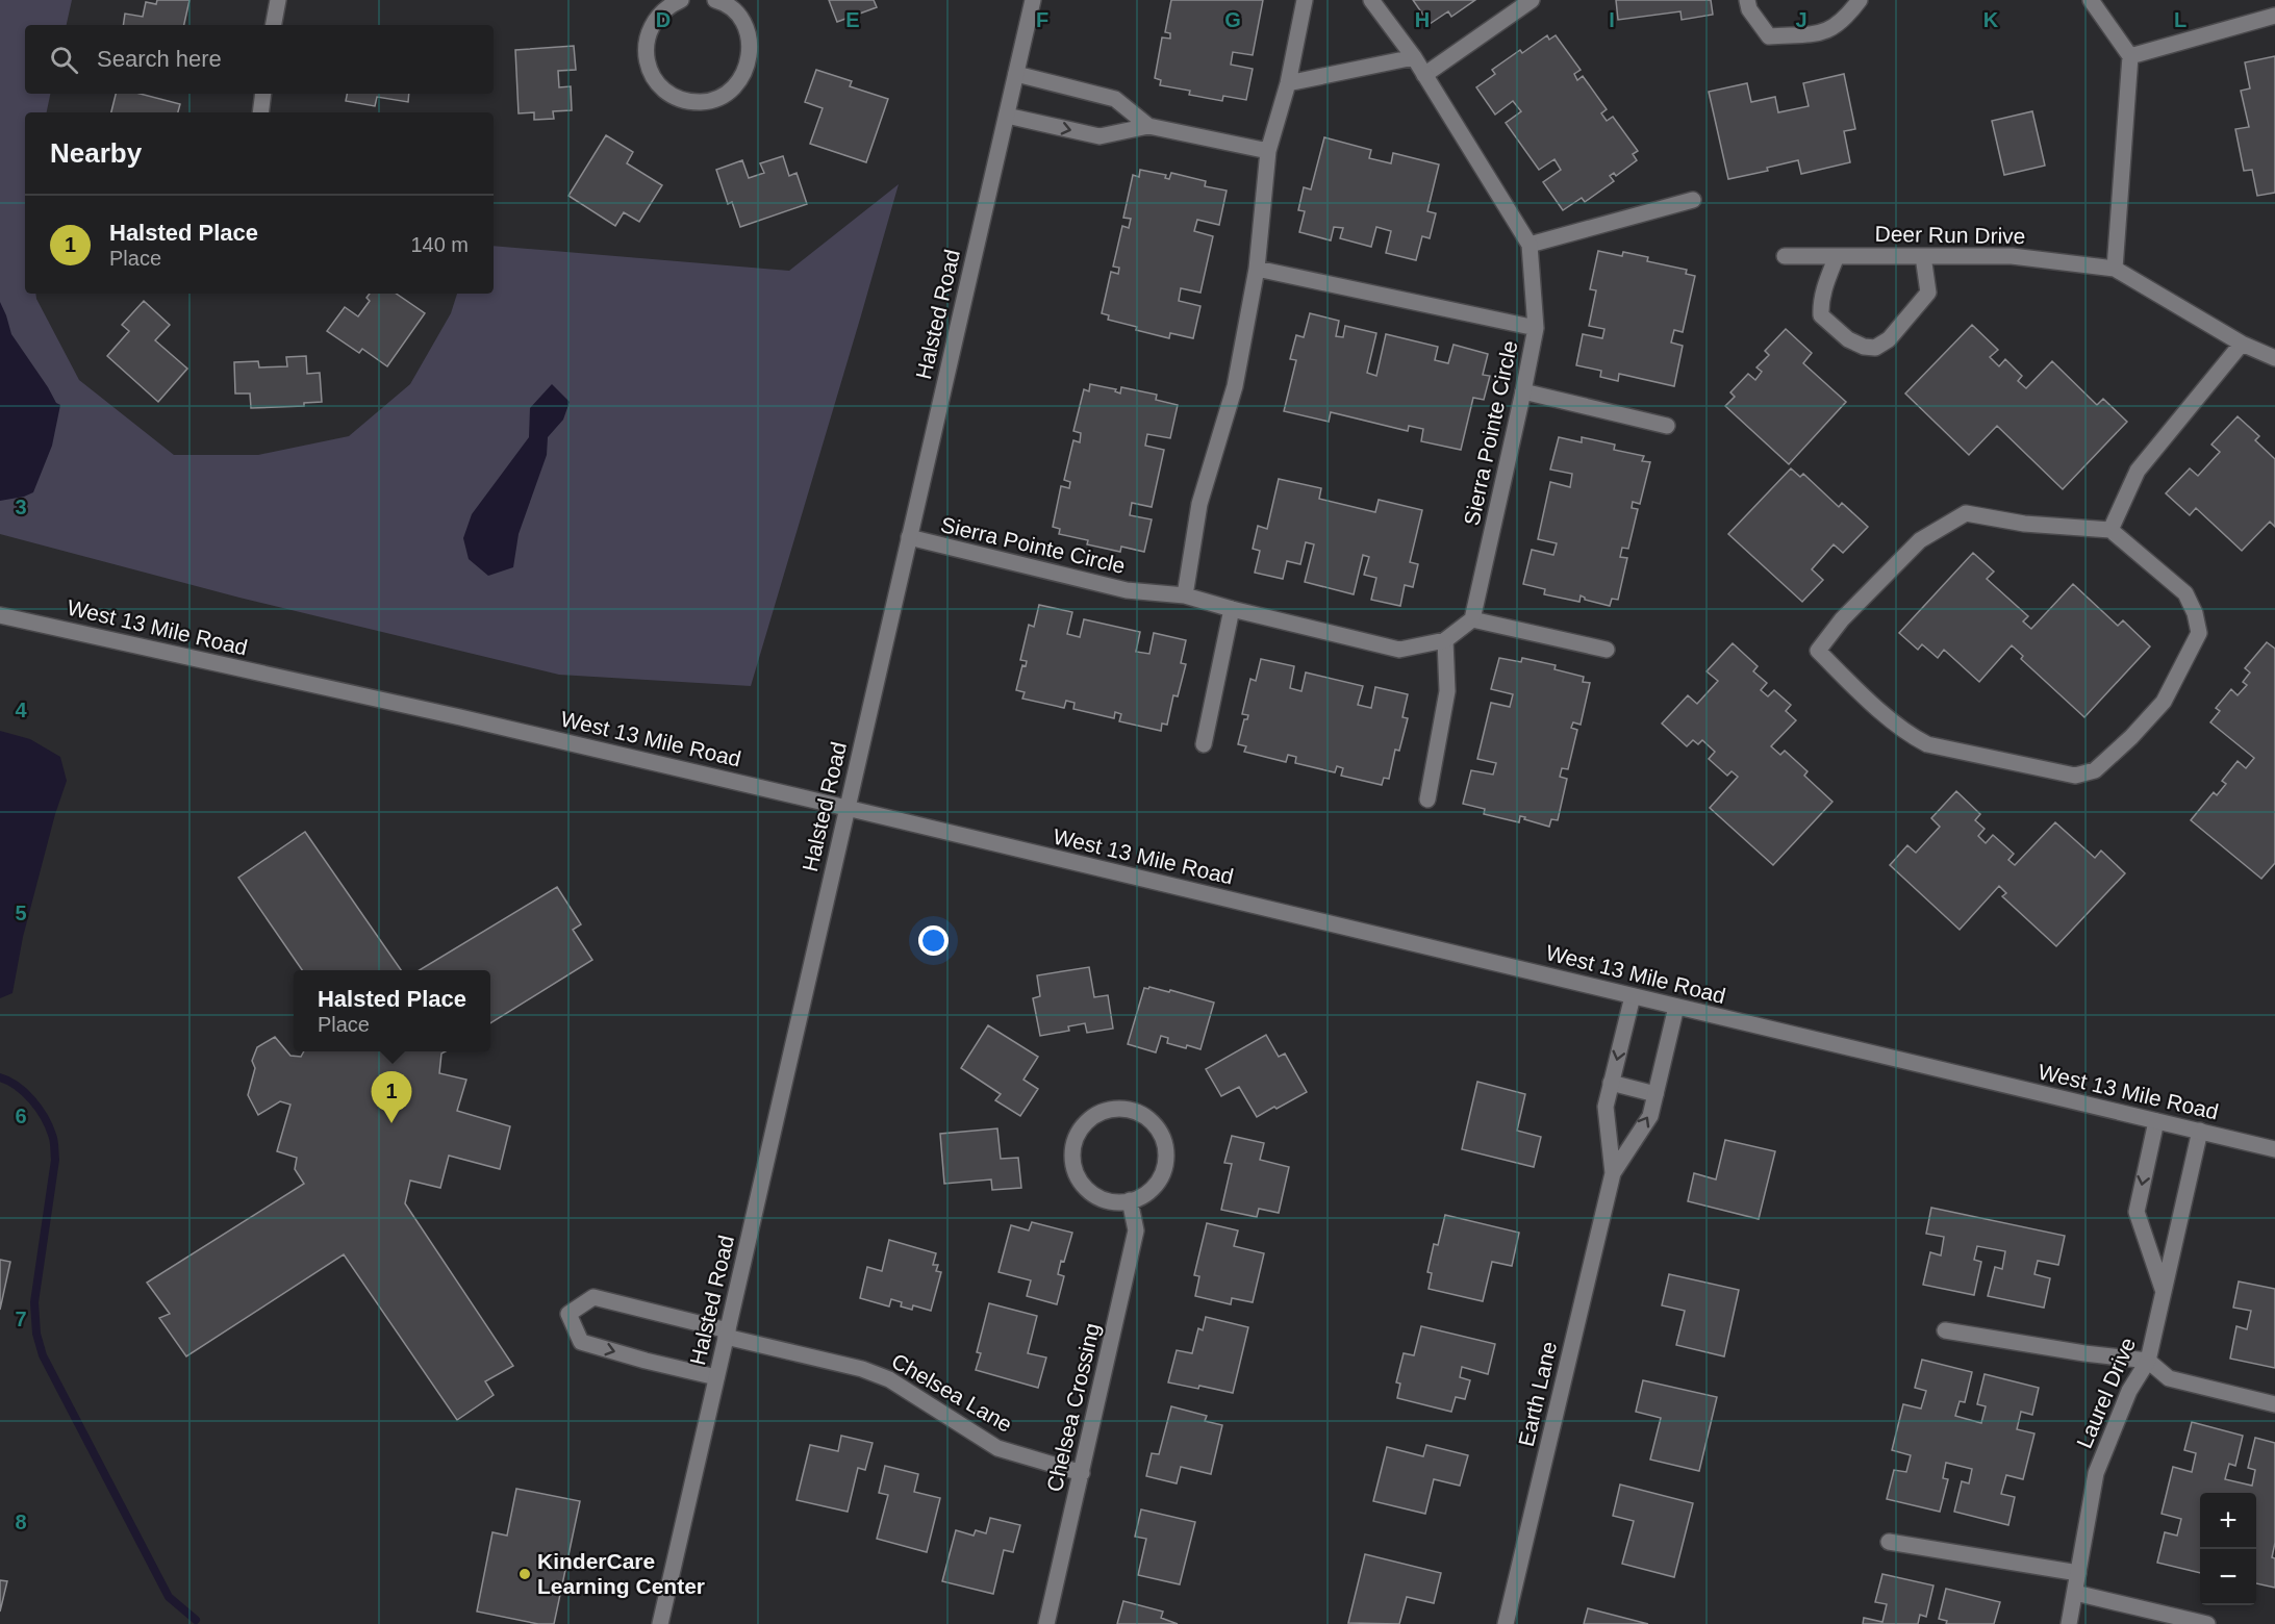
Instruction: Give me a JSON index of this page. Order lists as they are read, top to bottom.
{
  "streets": {
    "street": [
      "Deer Run Drive",
      "Halsted Road",
      "Sierra Pointe Circle",
      "West 13 Mile Road",
      "Chelsea Lane",
      "Laurel Drive",
      "Earth Lane",
      "Chelsea Crossing"
    ]
  },
  "crossings": [
    ["Halsted Road", "Sierra Pointe Circle"],
    ["Halsted Road", "West 13 Mile Road"],
    ["Halsted Road", "Chelsea Lane"],
    ["West 13 Mile Road", "Laurel Drive"],
    ["West 13 Mile Road", "Earth Lane"],
    ["Chelsea Lane", "Chelsea Crossing"]
  ],
  "places": ["KinderCare Learning Center"],
  "page": {
    "search": "Search here",
    "heading": "Nearby",
    "list": [
      {
        "mark": "1",
        "name": "Halsted Place",
        "note": "Place",
        "value": "140 m"
      }
    ],
    "popup": ["Halsted Place", "Place"],
    "pins": "1",
    "map_buttons": ["+", "−"]
  },
  "grid": {
    "columns": [
      "D",
      "E",
      "F",
      "G",
      "H",
      "I",
      "J",
      "K",
      "L"
    ],
    "rows": [
      "3",
      "4",
      "5",
      "6",
      "7",
      "8"
    ]
  }
}
